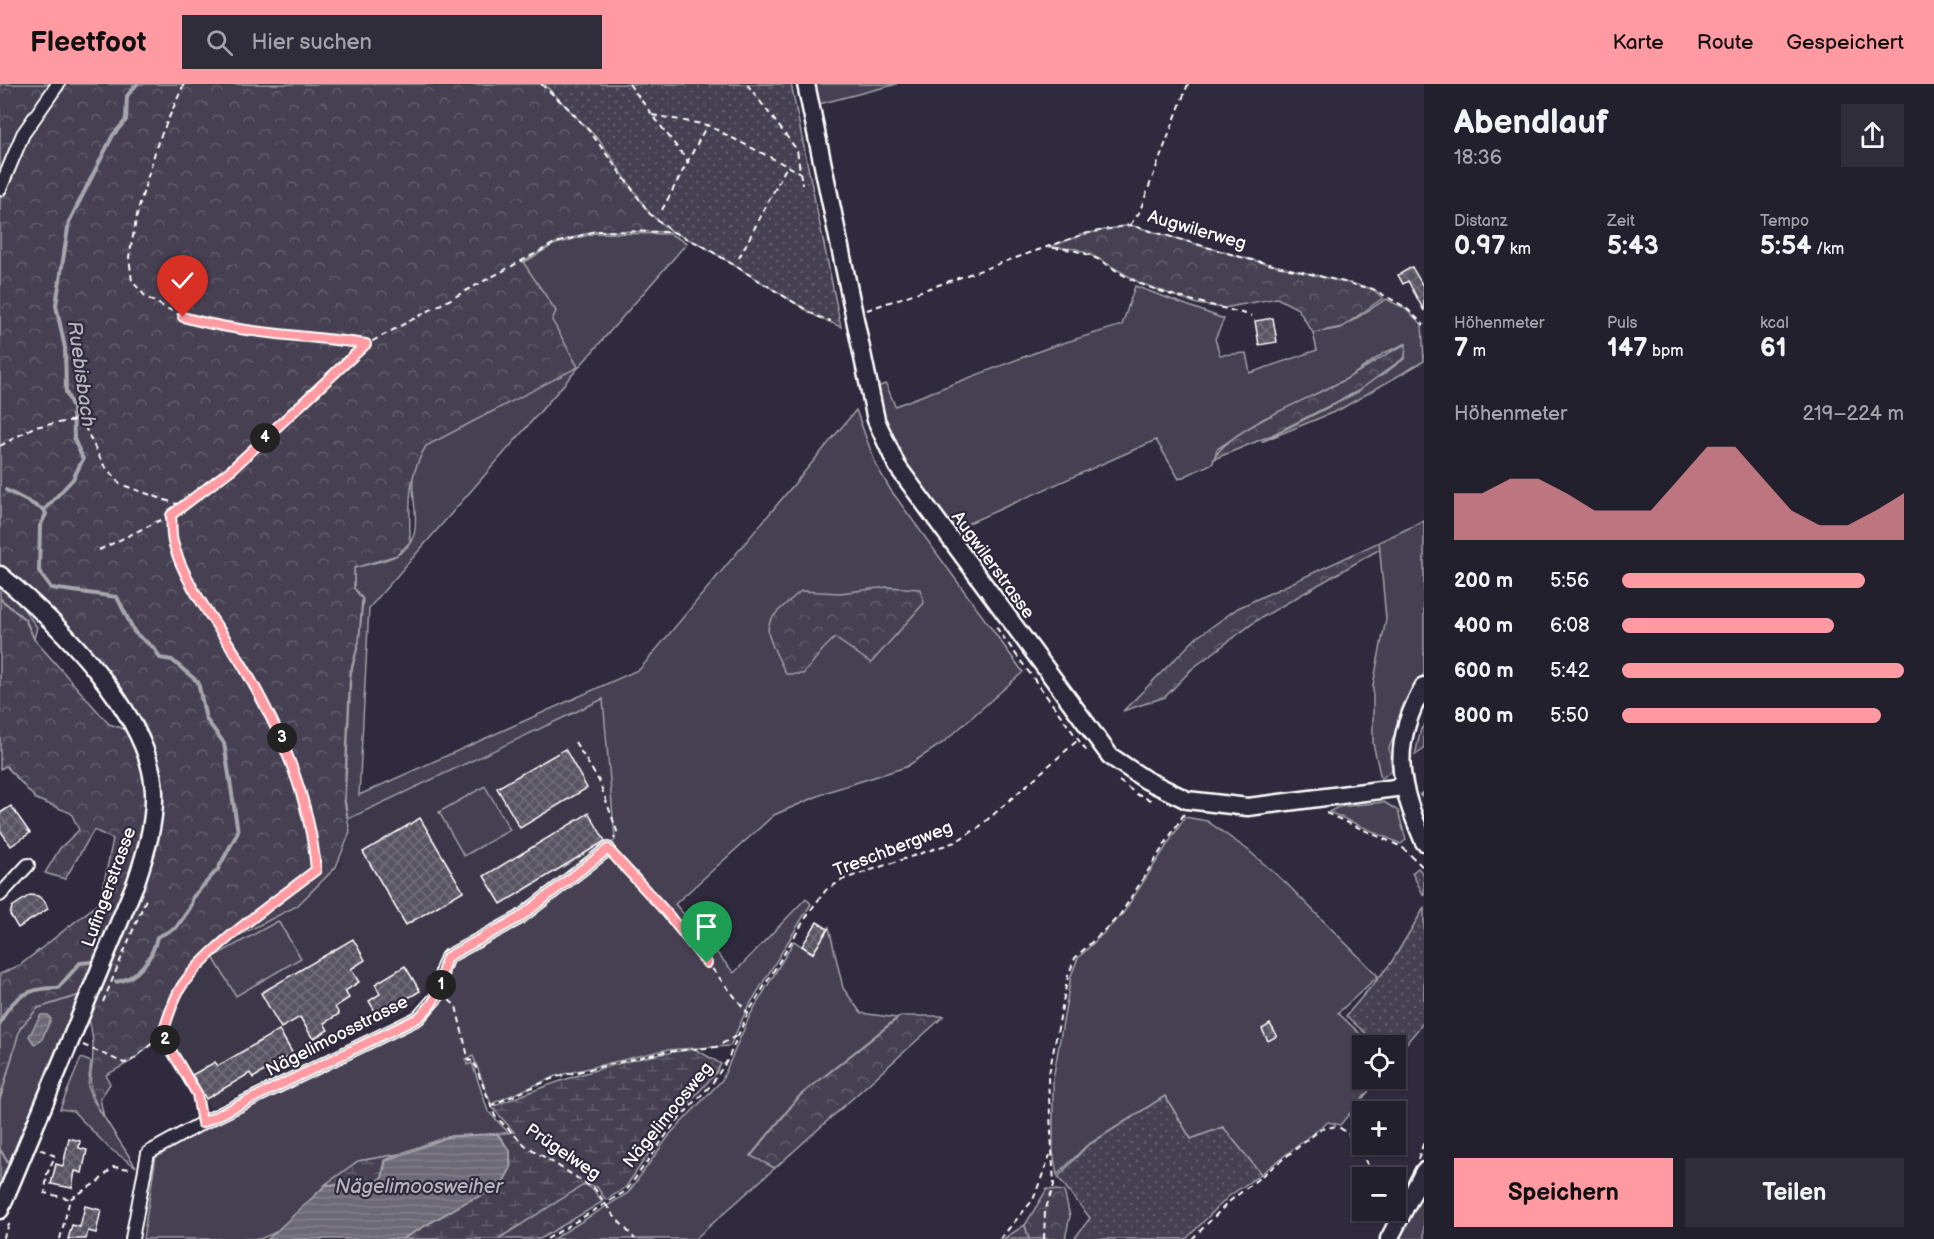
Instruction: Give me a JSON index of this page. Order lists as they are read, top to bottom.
{
  "streets": {
    "street": ["Augwilerstrasse", "Lufingerstrasse", "Nägelimoosstrasse"],
    "path": [
      "Augwilerweg",
      "Treschbergweg",
      "Nägelimoosweg",
      "Prügelweg"
    ]
  },
  "crossings": [
    ["Augwilerweg", "Augwilerstrasse"],
    ["Treschbergweg", "Nägelimoosweg"],
    ["Nägelimoosstrasse", "Prügelweg"],
    ["Nägelimoosweg", "Prügelweg"]
  ],
  "water": ["Ruebisbach", "Nägelimoosweiher"],
  "page": {
    "header": "Fleetfoot",
    "search": "Hier suchen",
    "nav": ["Karte", "Route", "Gespeichert"],
    "heading": ["Abendlauf", "18:36"],
    "stats": [
      ["Distanz", "0.97 km"],
      ["Zeit", "5:43"],
      ["Tempo", "5:54 /km"],
      ["Höhenmeter", "7 m"],
      ["Puls", "147 bpm"],
      ["kcal", "61"]
    ],
    "chart": ["Höhenmeter", "219–224 m"],
    "pins": [
      "4",
      "3",
      "1",
      "2"
    ],
    "list": [
      {
        "name": "200 m",
        "note": "5:56"
      },
      {
        "name": "400 m",
        "note": "6:08"
      },
      {
        "name": "600 m",
        "note": "5:42"
      },
      {
        "name": "800 m",
        "note": "5:50"
      }
    ],
    "map_buttons": ["+", "−"],
    "buttons": ["Speichern", "Teilen"]
  }
}
